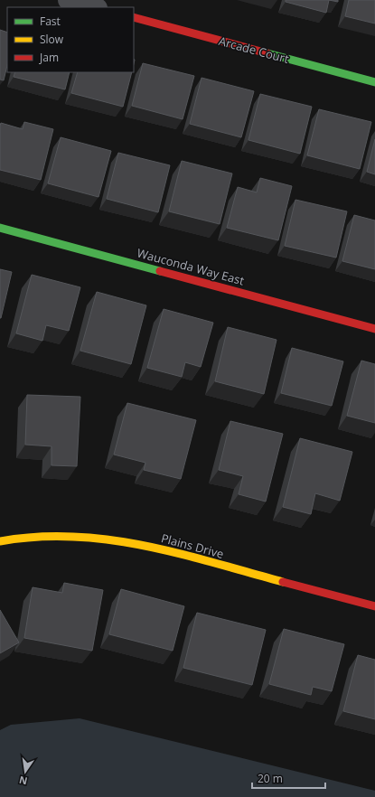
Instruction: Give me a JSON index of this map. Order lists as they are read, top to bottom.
{
  "streets": {
    "street": ["Arcade Court", "Wauconda Way East", "Plains Drive"]
  },
  "legend": ["Fast", "Slow", "Jam"],
  "scale_bar": "20 m",
  "north": "bottom"
}
